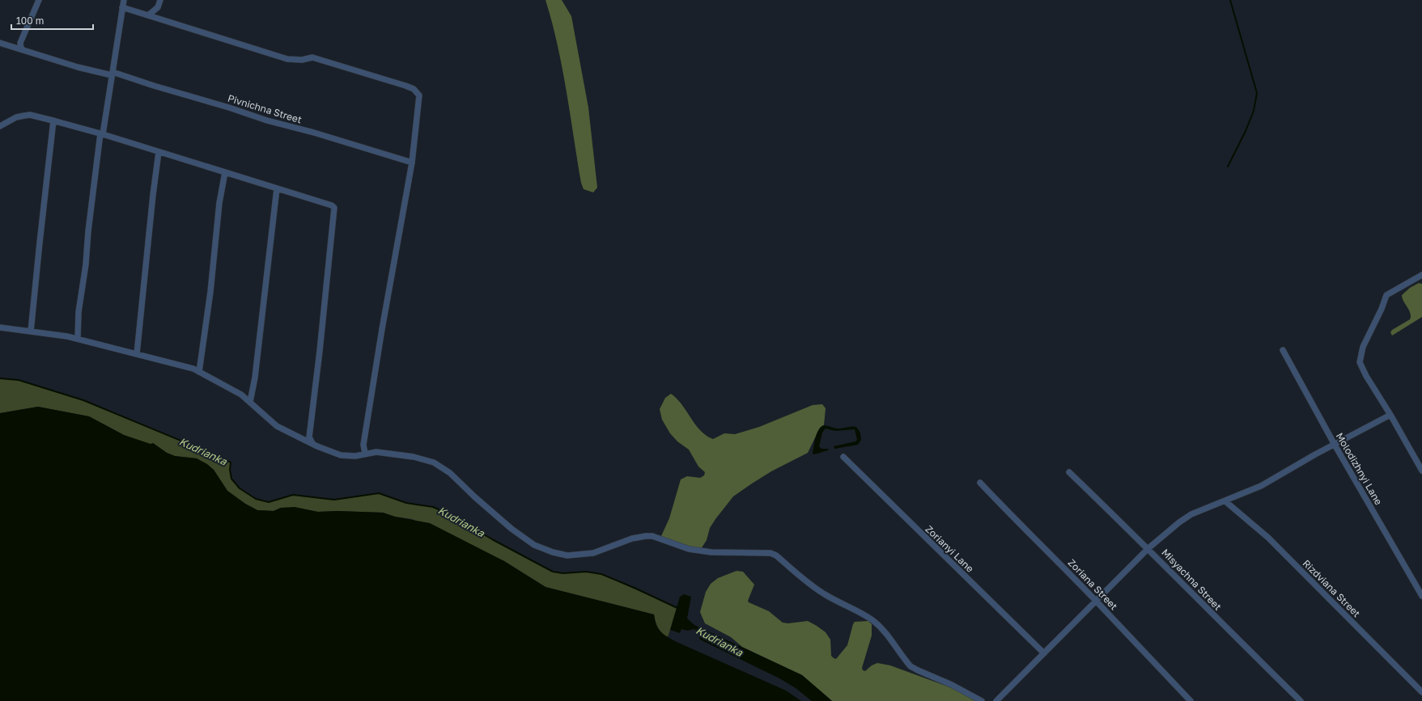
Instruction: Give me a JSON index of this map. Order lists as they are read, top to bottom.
{
  "streets": {
    "street": [
      "Pivnichna Street",
      "Molodizhnyi Lane",
      "Zorianyi Lane",
      "Misyachna Street",
      "Zoriana Street",
      "Rizdviana Street"
    ]
  },
  "water": ["Kudrianka"],
  "scale_bar": "100 m"
}
